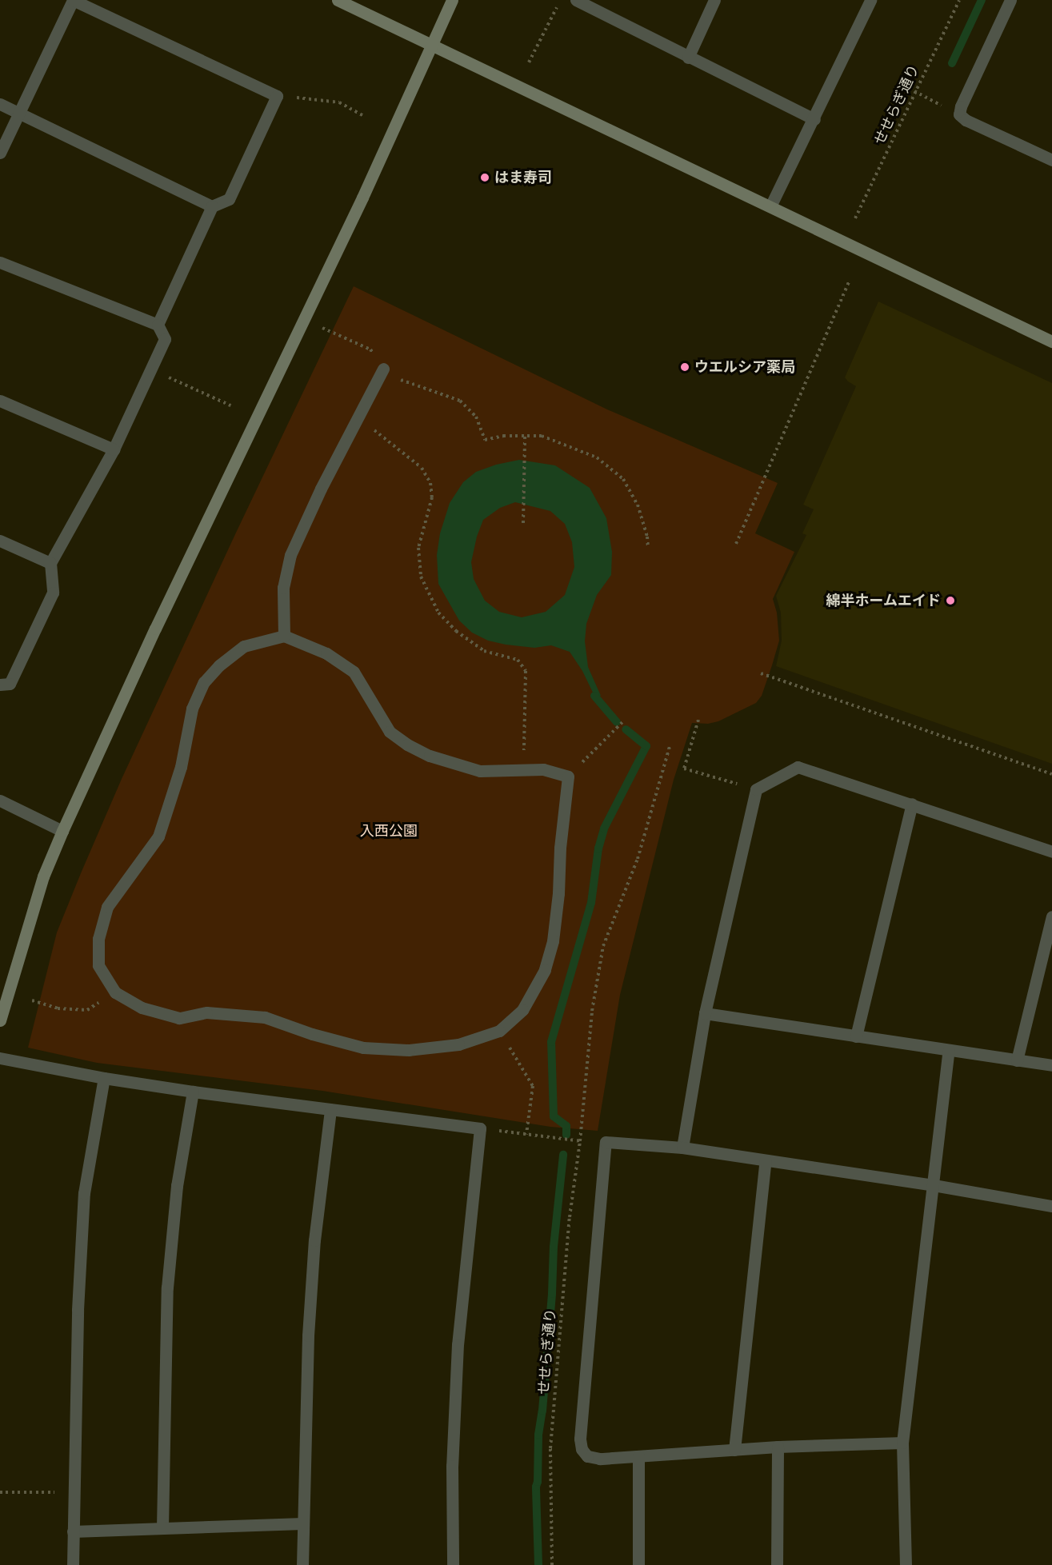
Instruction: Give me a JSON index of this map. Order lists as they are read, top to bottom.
{
  "streets": {
    "path": ["せせらぎ通り"]
  },
  "parks": ["入西公園"],
  "places": ["はま寿司", "ウエルシア薬局", "綿半ホームエイド"]
}
